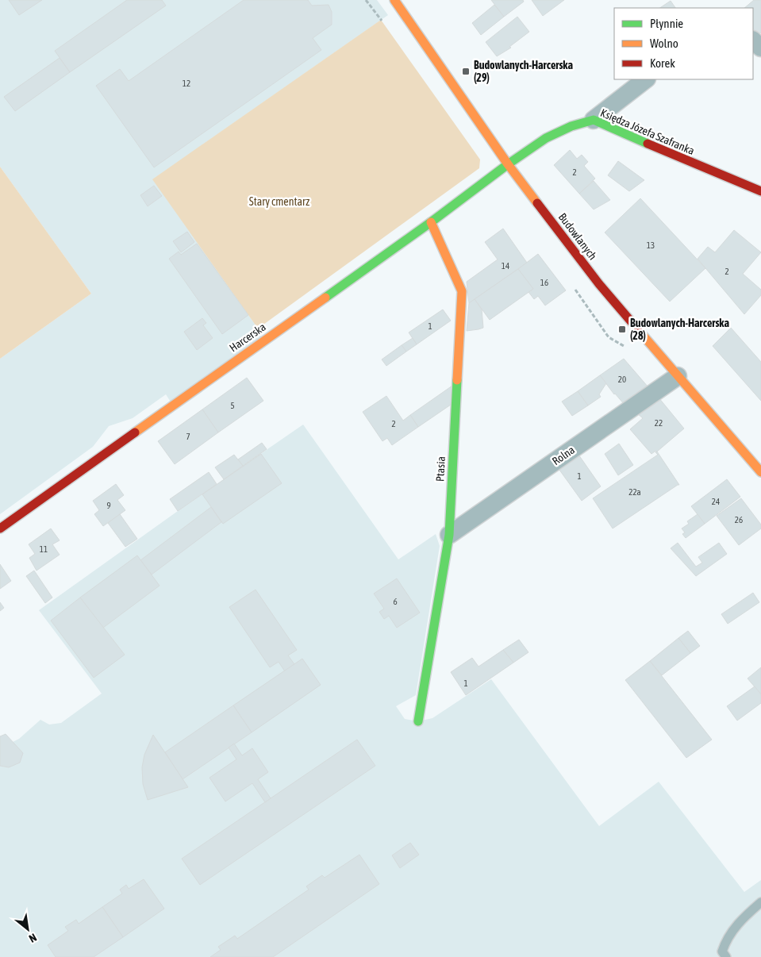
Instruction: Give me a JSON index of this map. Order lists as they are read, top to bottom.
{
  "streets": {
    "street": [
      "Księdza Józefa Szafranka",
      "Budowlanych",
      "Harcerska",
      "Rolna",
      "Ptasia"
    ]
  },
  "crossings": [
    ["Księdza Józefa Szafranka", "Budowlanych"],
    ["Księdza Józefa Szafranka", "Harcerska"],
    ["Budowlanych", "Harcerska"],
    ["Budowlanych", "Rolna"],
    ["Harcerska", "Ptasia"],
    ["Rolna", "Ptasia"]
  ],
  "parks": ["Stary cmentarz"],
  "places": {
    "transit": ["Budowlanych-Harcerska (29)", "Budowlanych-Harcerska (28)"]
  },
  "house_numbers": [
    "12",
    "2",
    "13",
    "14",
    "2",
    "16",
    "1",
    "20",
    "5",
    "22",
    "2",
    "7",
    "1",
    "22a",
    "24",
    "9",
    "26",
    "11",
    "6",
    "1"
  ],
  "legend": ["Płynnie", "Wolno", "Korek"],
  "north": "bottom right"
}
